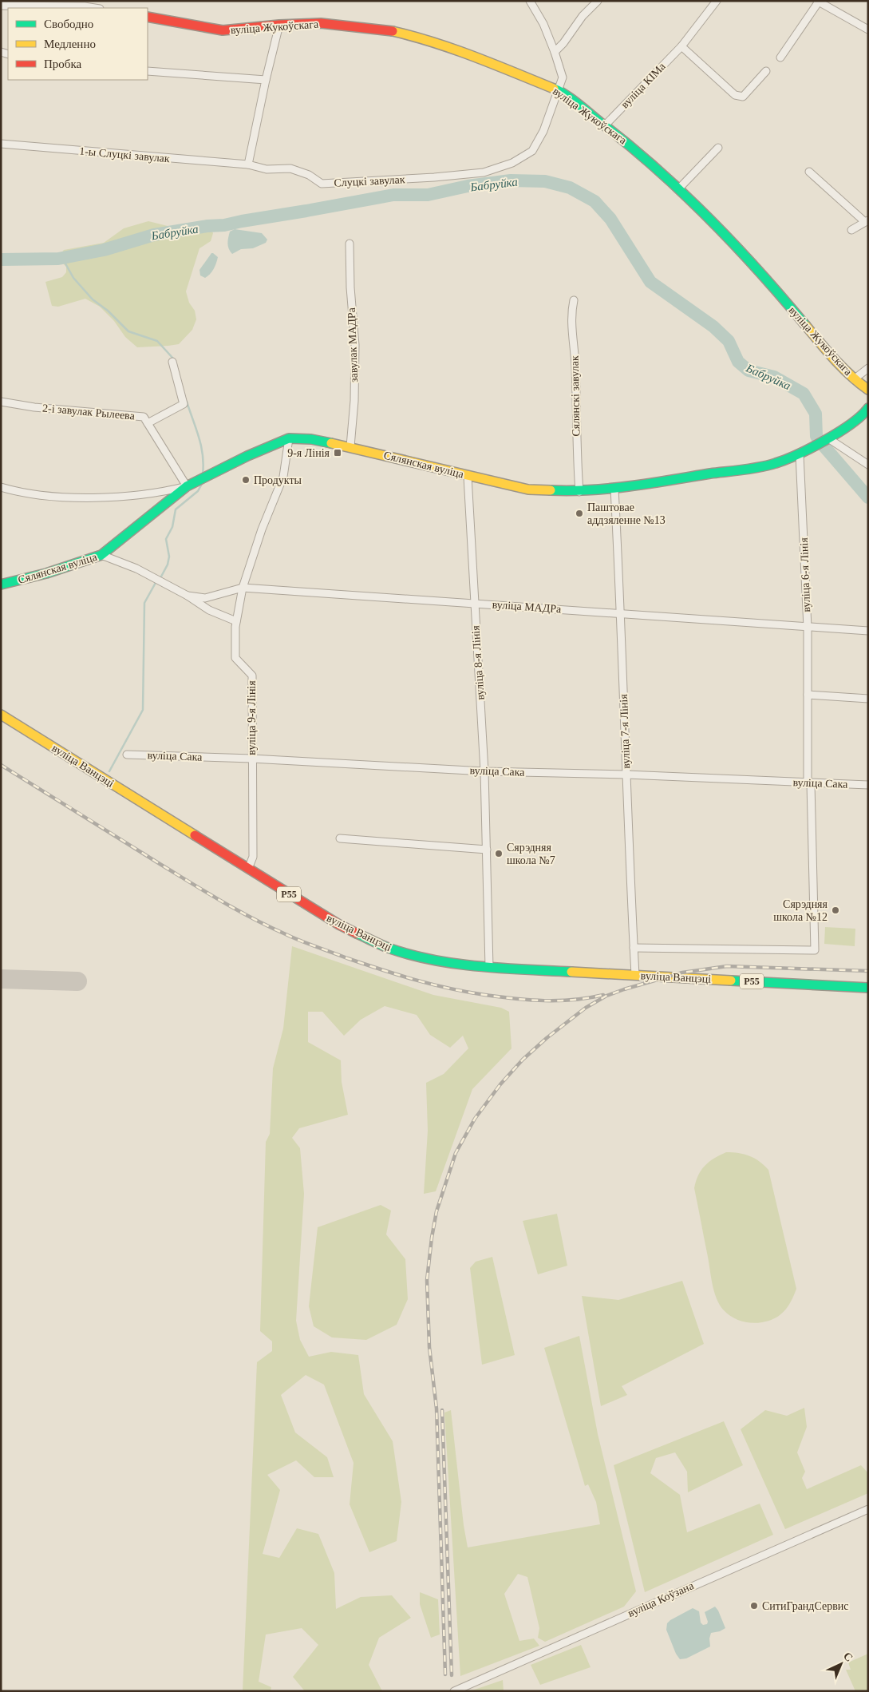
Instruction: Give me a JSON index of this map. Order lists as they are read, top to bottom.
{
  "streets": {
    "street": [
      "вуліца Жукоўскага",
      "вуліца КІМа",
      "1-ы Слуцкі завулак",
      "Слуцкі завулак",
      "завулак МАДРа",
      "Сялянскі завулак",
      "2-і завулак Рылеева",
      "Сялянская вуліца",
      "вуліца 6-я Лінія",
      "вуліца МАДРа",
      "вуліца 8-я Лінія",
      "вуліца 9-я Лінія",
      "вуліца 7-я Лінія",
      "вуліца Сака",
      "вуліца Ванцэці",
      "Р55",
      "вуліца Коўзана"
    ]
  },
  "crossings": [
    ["вуліца Жукоўскага", "вуліца КІМа"],
    ["вуліца Жукоўскага", "Слуцкі завулак"],
    ["1-ы Слуцкі завулак", "Слуцкі завулак"],
    ["завулак МАДРа", "Сялянская вуліца"],
    ["Сялянскі завулак", "Сялянская вуліца"],
    ["2-і завулак Рылеева", "Сялянская вуліца"],
    ["Сялянская вуліца", "вуліца 6-я Лінія"],
    ["Сялянская вуліца", "вуліца МАДРа"],
    ["Сялянская вуліца", "вуліца 8-я Лінія"],
    ["Сялянская вуліца", "вуліца 9-я Лінія"],
    ["Сялянская вуліца", "вуліца 7-я Лінія"],
    ["вуліца 6-я Лінія", "вуліца МАДРа"],
    ["вуліца 6-я Лінія", "вуліца 7-я Лінія"],
    ["вуліца 6-я Лінія", "вуліца Сака"],
    ["вуліца МАДРа", "вуліца 8-я Лінія"],
    ["вуліца МАДРа", "вуліца 9-я Лінія"],
    ["вуліца МАДРа", "вуліца 7-я Лінія"],
    ["вуліца 8-я Лінія", "вуліца Сака"],
    ["вуліца 8-я Лінія", "вуліца Ванцэці"],
    ["вуліца 9-я Лінія", "вуліца Сака"],
    ["вуліца 9-я Лінія", "вуліца Ванцэці"],
    ["вуліца 7-я Лінія", "вуліца Сака"],
    ["вуліца 7-я Лінія", "вуліца Ванцэці"]
  ],
  "water": ["Бабруйка"],
  "places": {
    "transit": ["9-я Лінія"],
    "other": [
      "Продукты",
      "Паштовае аддзяленне №13",
      "Сярэдняя школа №7",
      "Сярэдняя школа №12",
      "СитиГрандСервис"
    ]
  },
  "legend": ["Свободно", "Медленно", "Пробка"],
  "north": "top right"
}
